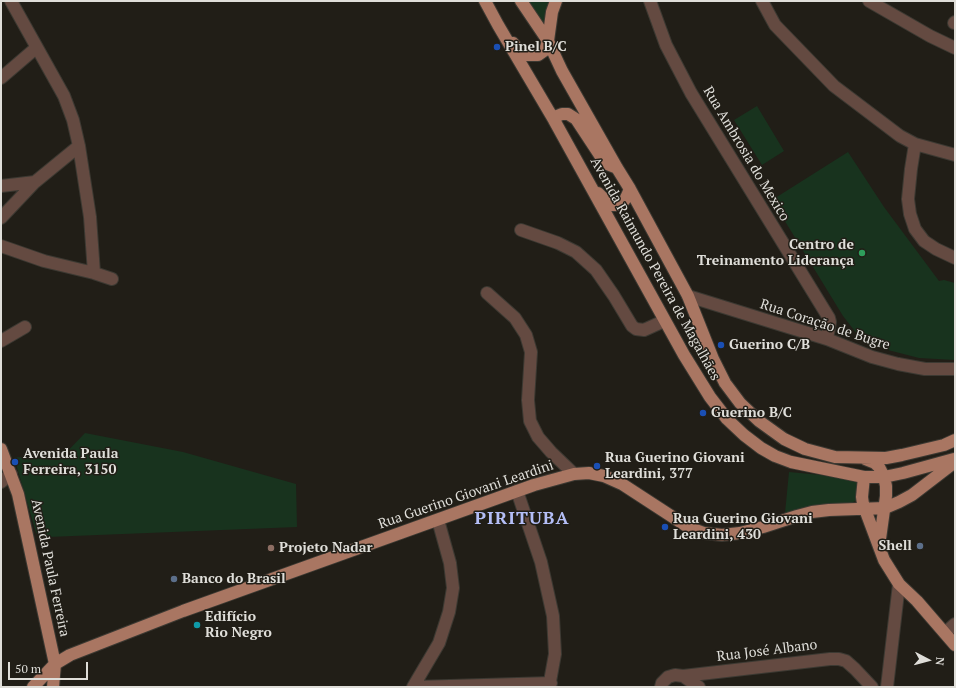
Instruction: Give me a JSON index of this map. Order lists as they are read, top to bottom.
{
  "streets": {
    "main road": ["Avenida Raimundo Pereira de Magalhães", "Rua Guerino Giovani Leardini", "Avenida Paula Ferreira"],
    "street": ["Rua Ambrosia do Mexico", "Rua Coração de Bugre", "Rua José Albano"]
  },
  "crossings": [
    ["Rua Ambrosia do Mexico", "Rua Coração de Bugre"],
    ["Avenida Raimundo Pereira de Magalhães", "Rua Coração de Bugre"],
    ["Rua Guerino Giovani Leardini", "Avenida Paula Ferreira"]
  ],
  "districts": ["PIRITUBA"],
  "places": [
    "Pinel B/C",
    "Centro de Treinamento Liderança",
    "Guerino C/B",
    "Guerino B/C",
    "Avenida Paula Ferreira, 3150",
    "Rua Guerino Giovani Leardini, 377",
    "Rua Guerino Giovani Leardini, 430",
    "Shell",
    "Projeto Nadar",
    "Banco do Brasil",
    "Edifício Rio Negro"
  ],
  "scale_bar": "50 m",
  "north": "right"
}
